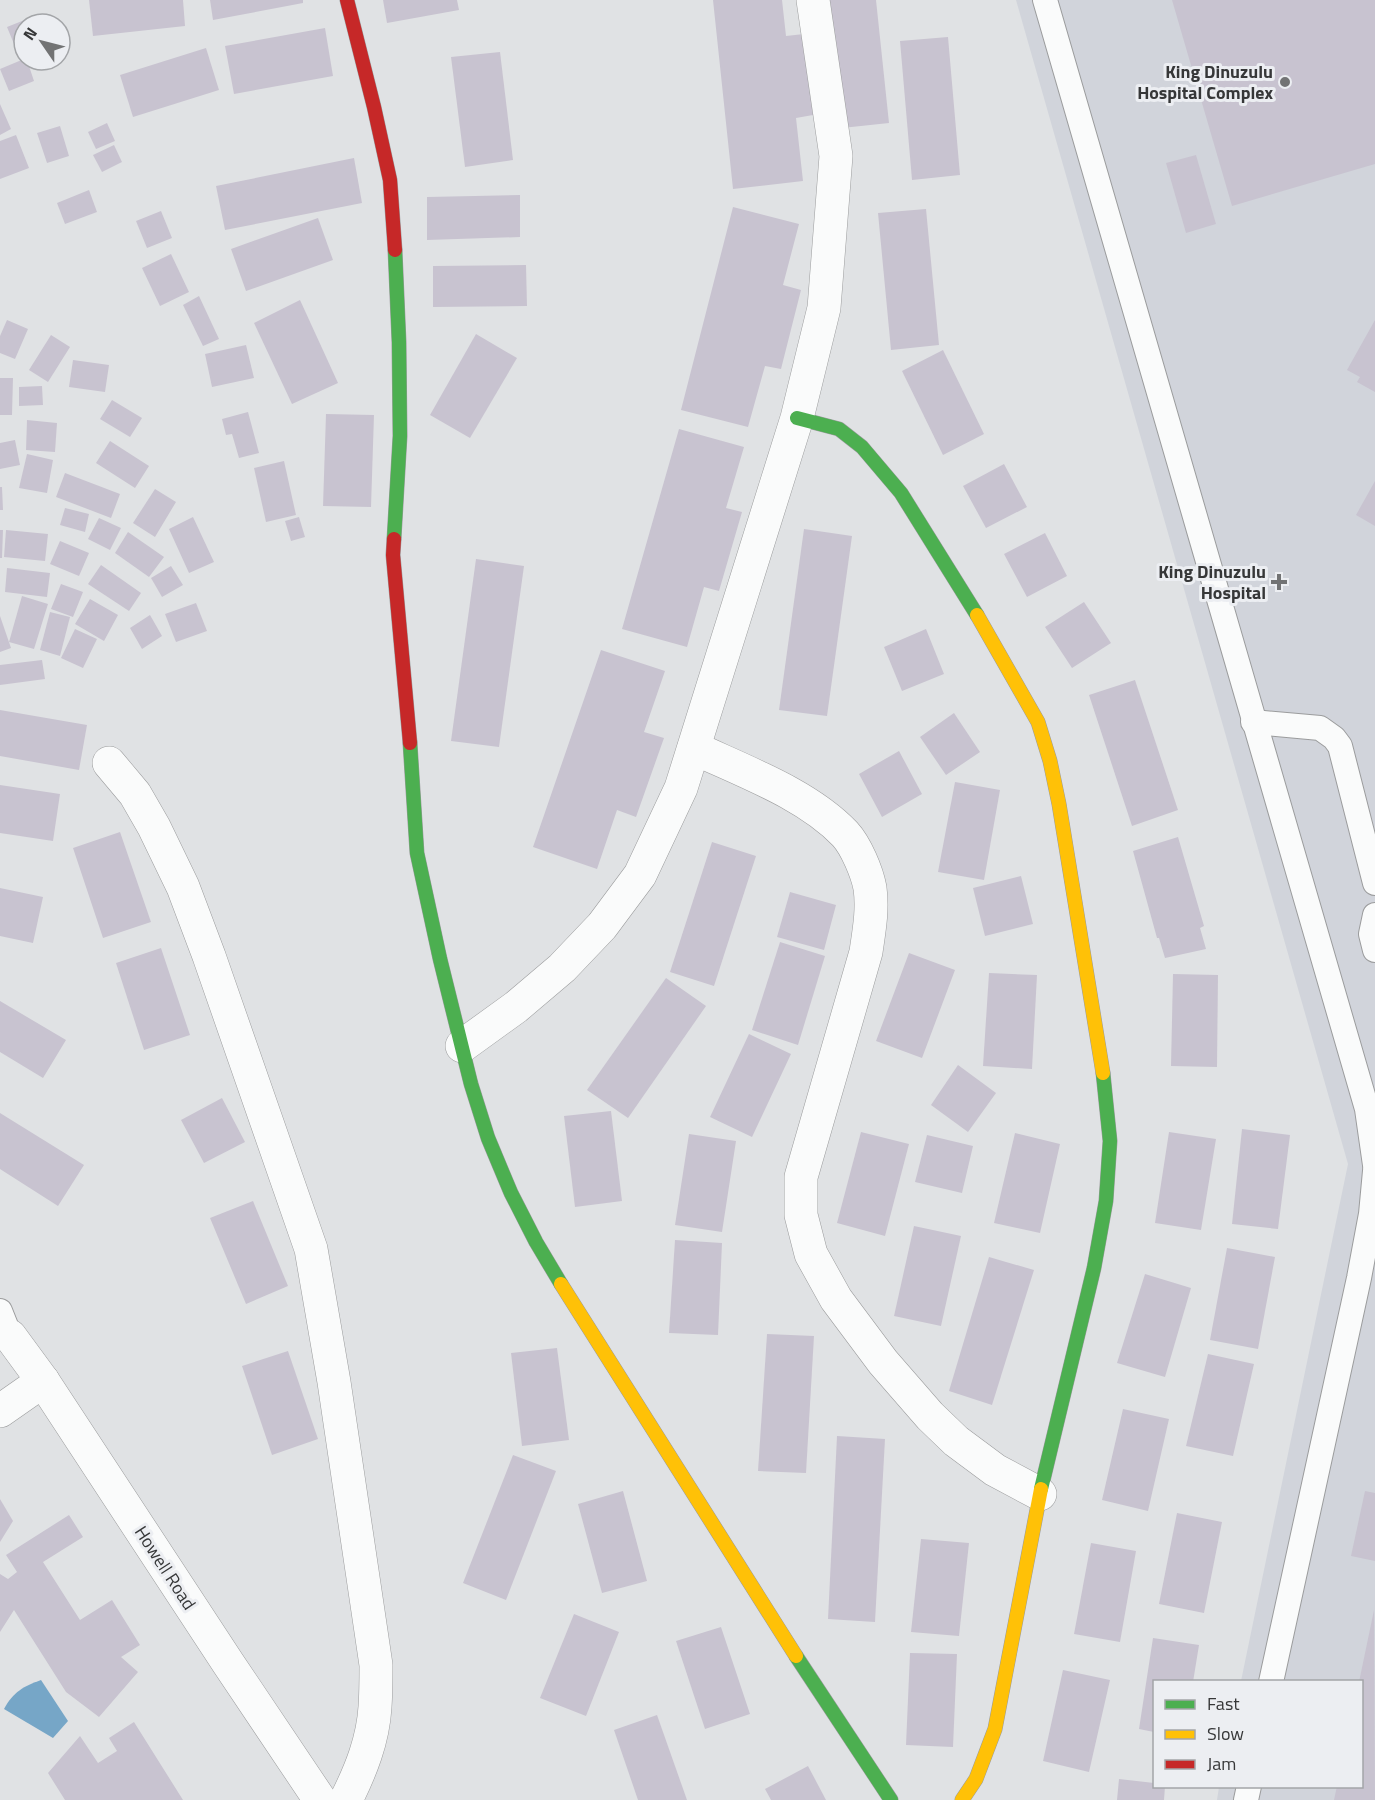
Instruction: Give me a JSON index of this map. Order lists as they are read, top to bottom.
{
  "streets": {
    "street": ["Howell Road"]
  },
  "places": {
    "other": ["King Dinuzulu Hospital Complex"],
    "health": ["King Dinuzulu Hospital"]
  },
  "legend": ["Fast", "Slow", "Jam"],
  "north": "top left"
}
